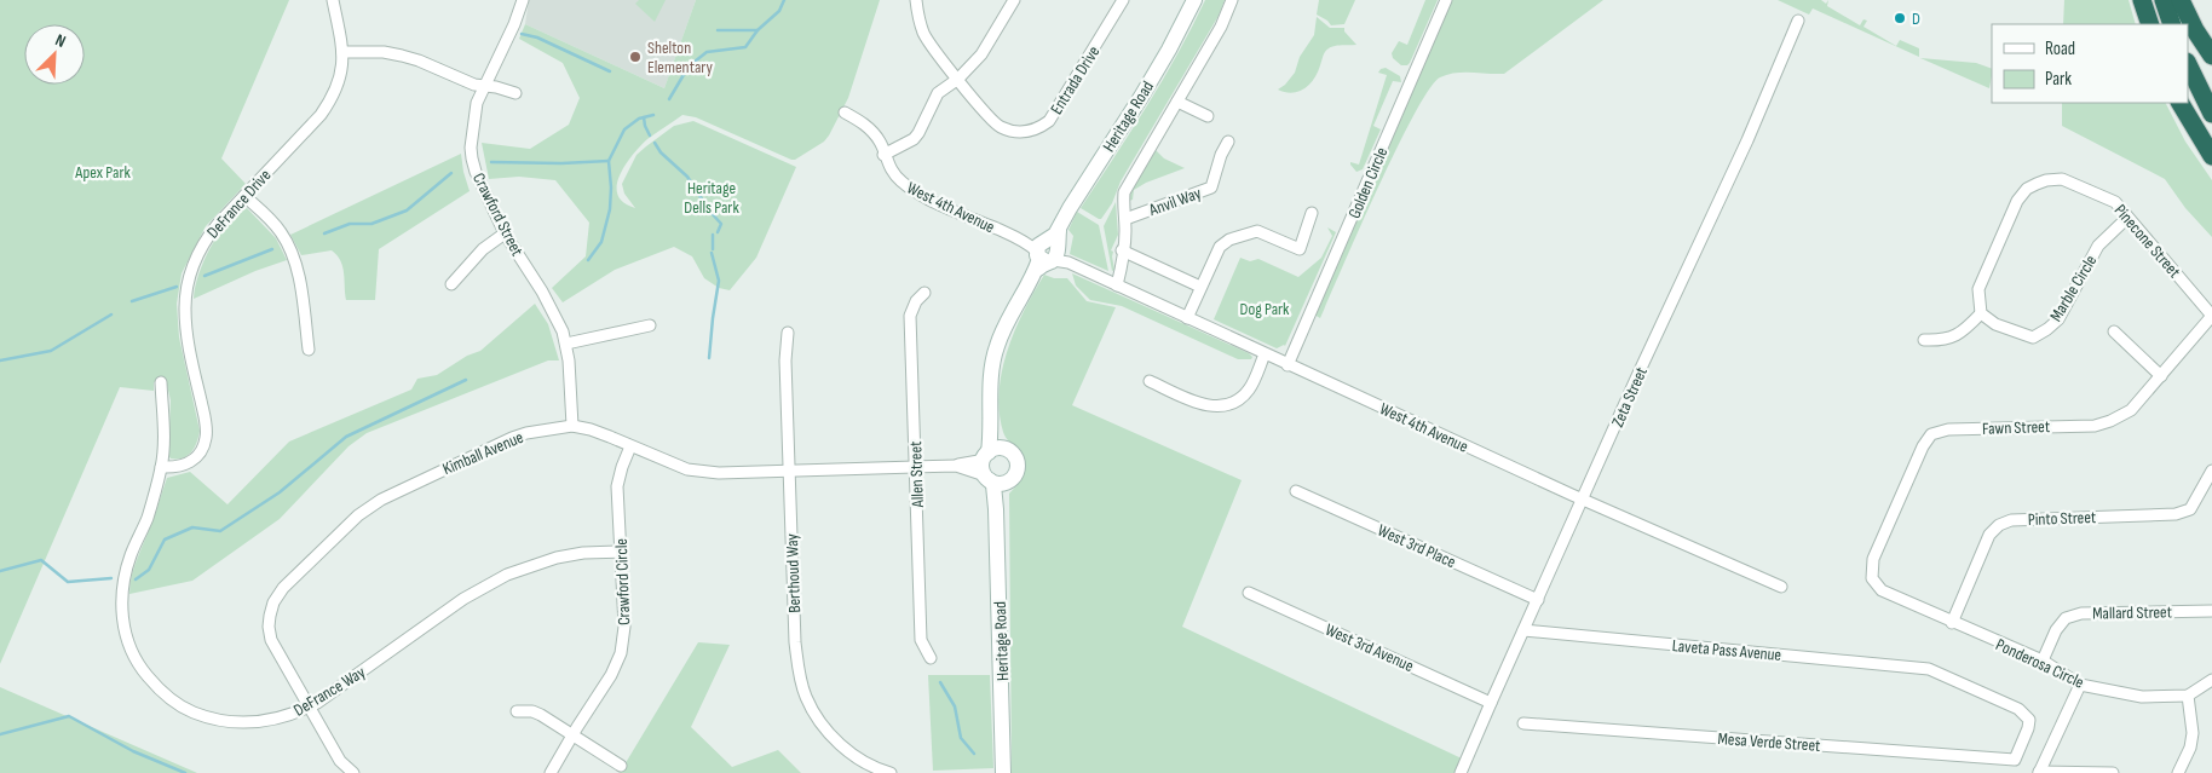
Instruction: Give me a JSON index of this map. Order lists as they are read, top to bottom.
{
  "streets": {
    "main road": ["Heritage Road"],
    "street": [
      "Entrada Drive",
      "Golden Circle",
      "Anvil Way",
      "DeFrance Drive",
      "West 4th Avenue",
      "Crawford Street",
      "Pinecone Street",
      "Marble Circle",
      "Zeta Street",
      "Fawn Street",
      "Kimball Avenue",
      "Allen Street",
      "Pinto Street",
      "West 3rd Place",
      "Berthoud Way",
      "Crawford Circle",
      "Mallard Street",
      "West 3rd Avenue",
      "Laveta Pass Avenue",
      "Ponderosa Circle",
      "DeFrance Way",
      "Mesa Verde Street"
    ]
  },
  "crossings": [
    ["Heritage Road", "West 4th Avenue"],
    ["Heritage Road", "Kimball Avenue"],
    ["Golden Circle", "West 4th Avenue"],
    ["DeFrance Drive", "DeFrance Way"],
    ["West 4th Avenue", "Zeta Street"],
    ["Crawford Street", "Kimball Avenue"],
    ["Pinecone Street", "Marble Circle"],
    ["Pinecone Street", "Fawn Street"],
    ["Zeta Street", "West 3rd Place"],
    ["Zeta Street", "West 3rd Avenue"],
    ["Zeta Street", "Laveta Pass Avenue"],
    ["Fawn Street", "Ponderosa Circle"],
    ["Kimball Avenue", "Allen Street"],
    ["Kimball Avenue", "Berthoud Way"],
    ["Kimball Avenue", "Crawford Circle"],
    ["Kimball Avenue", "DeFrance Way"],
    ["Pinto Street", "Ponderosa Circle"],
    ["Crawford Circle", "DeFrance Way"],
    ["Mallard Street", "Ponderosa Circle"],
    ["Laveta Pass Avenue", "Mesa Verde Street"]
  ],
  "parks": ["Apex Park", "Heritage Dells Park", "Dog Park"],
  "places": ["D", "Shelton Elementary"],
  "legend": ["Road", "Park"],
  "north": "top right"
}
